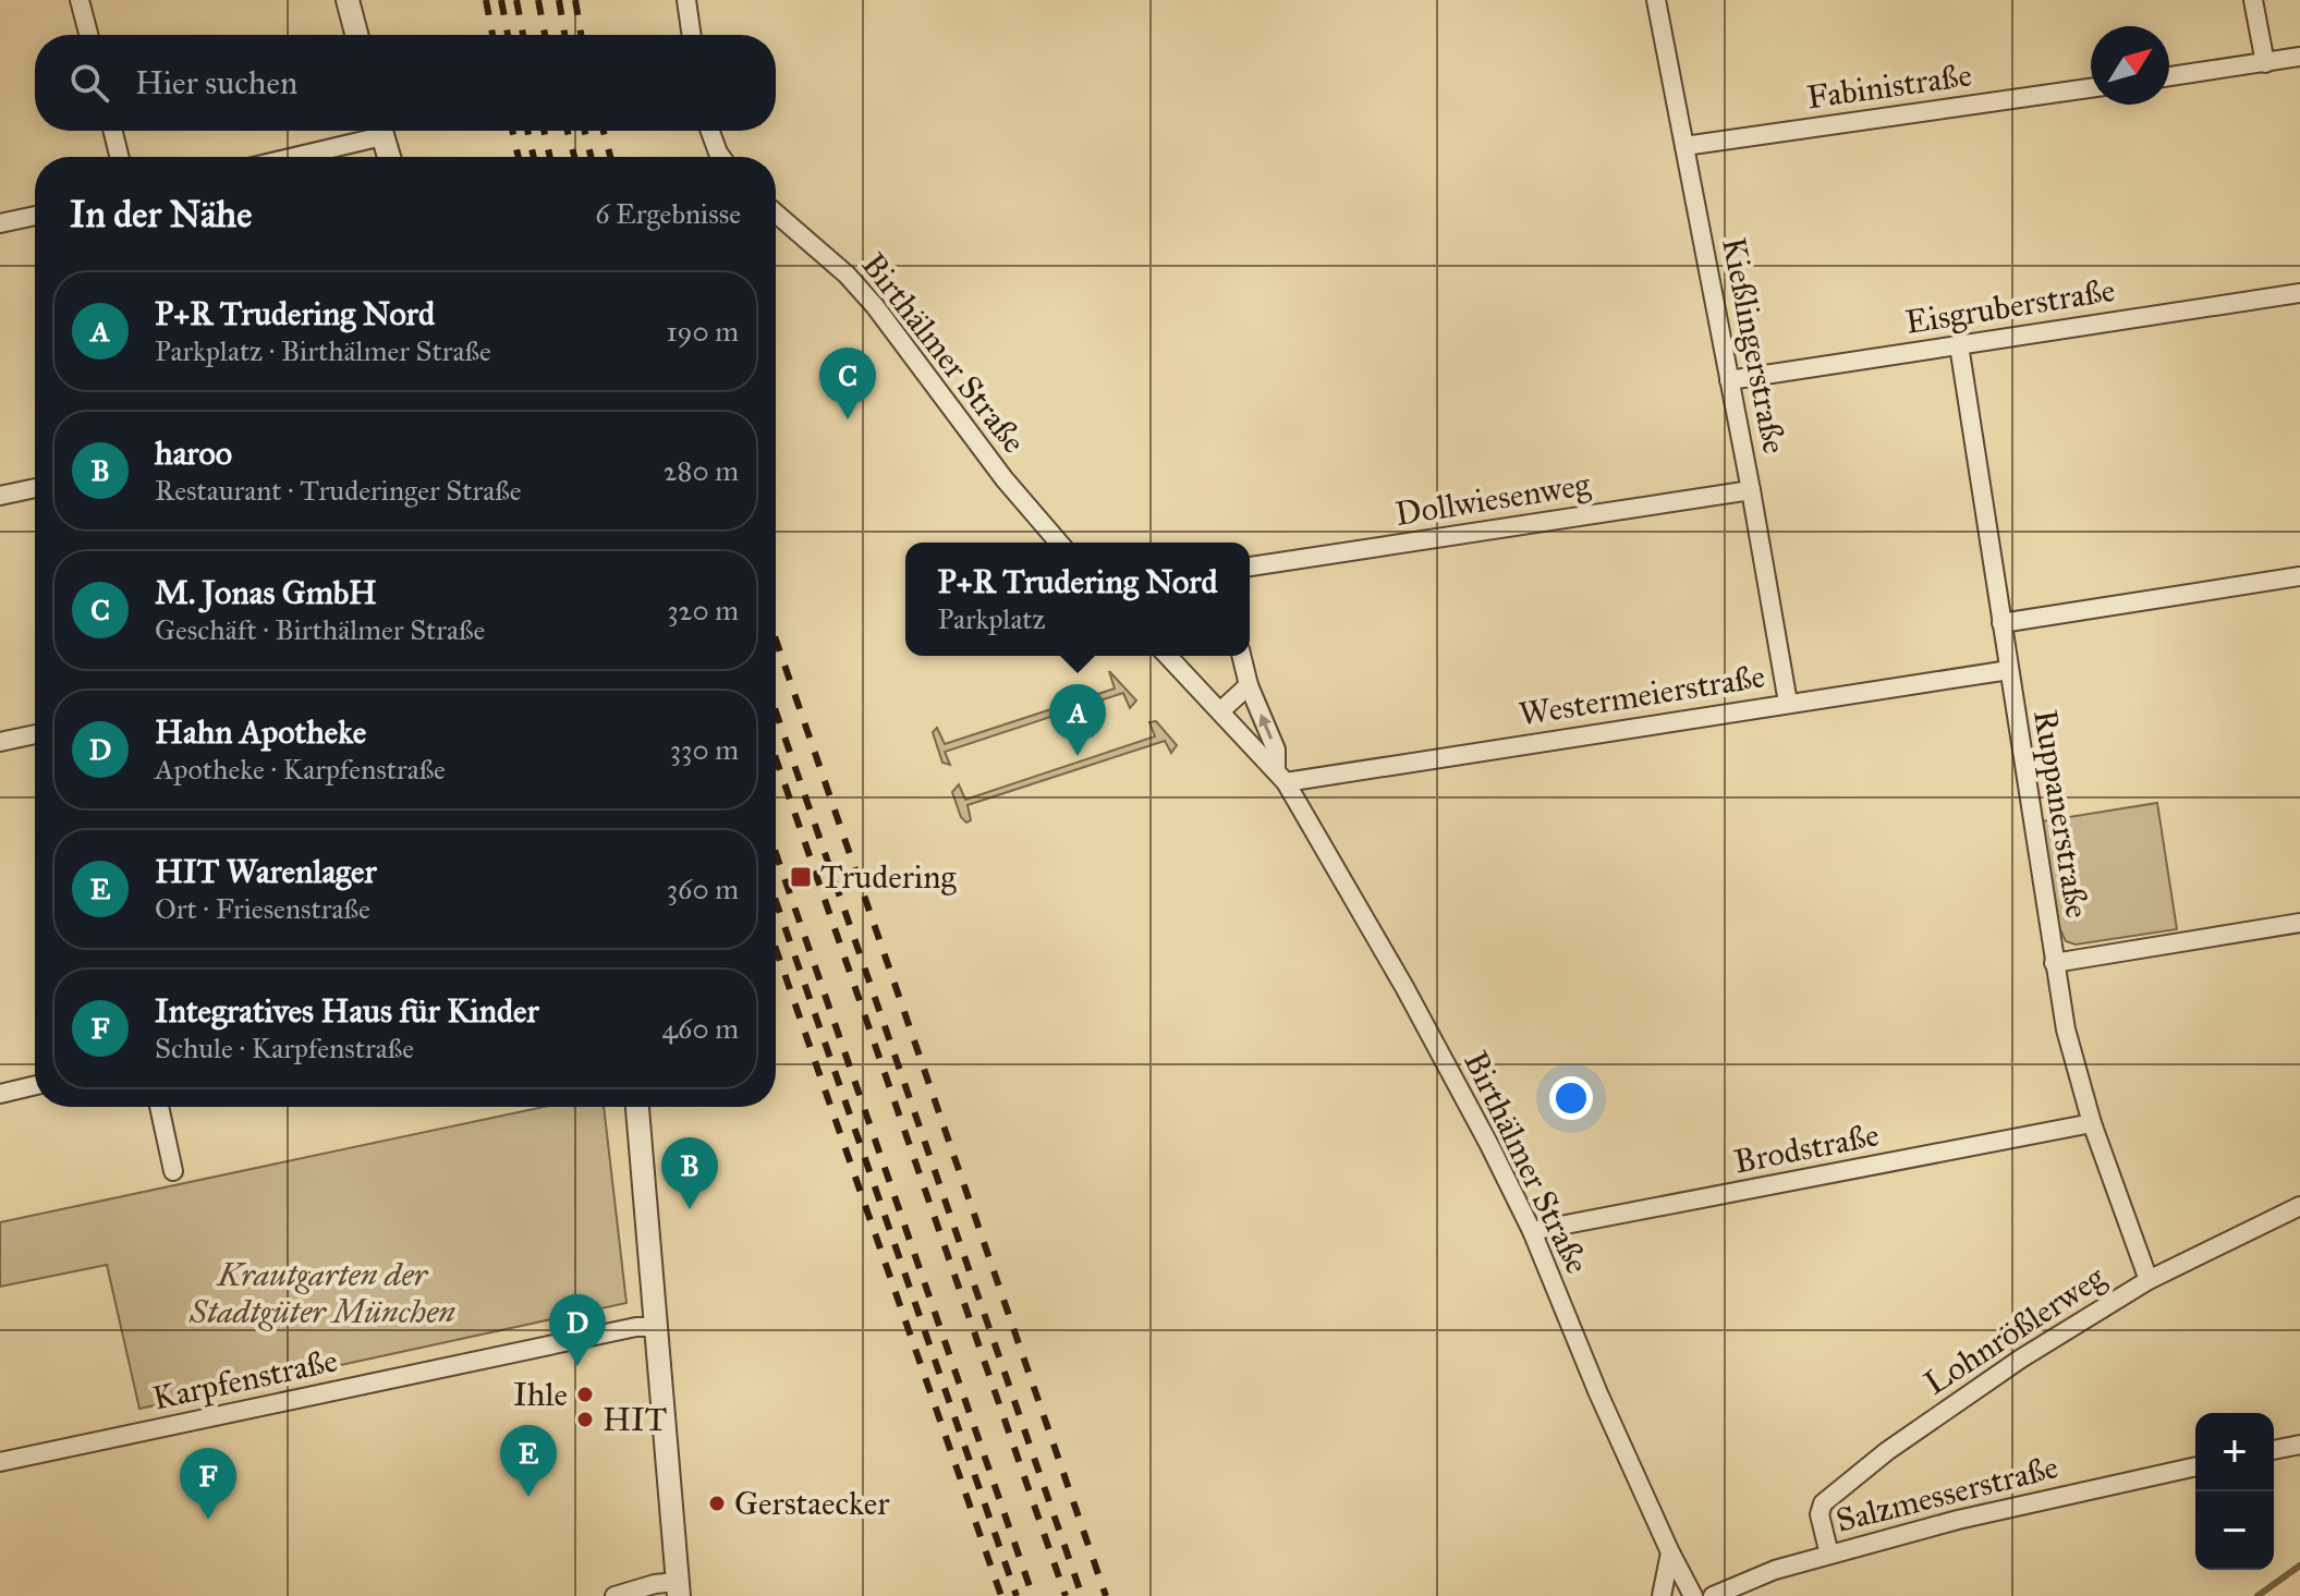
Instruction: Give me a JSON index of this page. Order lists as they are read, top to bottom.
{
  "streets": {
    "street": [
      "Fabinistraße",
      "Eisgruberstraße",
      "Kießlingerstraße",
      "Birthälmer Straße",
      "Dollwiesenweg",
      "Westermeierstraße",
      "Ruppanerstraße",
      "Brodstraße",
      "Lohnrößlerweg",
      "Karpfenstraße",
      "Salzmesserstraße"
    ]
  },
  "crossings": [
    ["Fabinistraße", "Kießlingerstraße"],
    ["Eisgruberstraße", "Kießlingerstraße"],
    ["Eisgruberstraße", "Ruppanerstraße"],
    ["Kießlingerstraße", "Dollwiesenweg"],
    ["Kießlingerstraße", "Westermeierstraße"],
    ["Birthälmer Straße", "Westermeierstraße"],
    ["Birthälmer Straße", "Brodstraße"],
    ["Westermeierstraße", "Ruppanerstraße"],
    ["Ruppanerstraße", "Brodstraße"],
    ["Ruppanerstraße", "Lohnrößlerweg"],
    ["Lohnrößlerweg", "Salzmesserstraße"]
  ],
  "parks": ["Krautgarten der Stadtgüter München"],
  "places": {
    "transit": ["Trudering"],
    "other": ["Ihle", "HIT", "Gerstaecker"]
  },
  "north": "top right",
  "page": {
    "search": "Hier suchen",
    "heading": ["In der Nähe", "6 Ergebnisse"],
    "list": [
      {
        "mark": "A",
        "name": "P+R Trudering Nord",
        "note": "Parkplatz · Birthälmer Straße",
        "value": "190 m"
      },
      {
        "mark": "B",
        "name": "haroo",
        "note": "Restaurant · Truderinger Straße",
        "value": "280 m"
      },
      {
        "mark": "C",
        "name": "M. Jonas GmbH",
        "note": "Geschäft · Birthälmer Straße",
        "value": "320 m"
      },
      {
        "mark": "D",
        "name": "Hahn Apotheke",
        "note": "Apotheke · Karpfenstraße",
        "value": "330 m"
      },
      {
        "mark": "E",
        "name": "HIT Warenlager",
        "note": "Ort · Friesenstraße",
        "value": "360 m"
      },
      {
        "mark": "F",
        "name": "Integratives Haus für Kinder",
        "note": "Schule · Karpfenstraße",
        "value": "460 m"
      }
    ],
    "pins": [
      "C",
      "A",
      "B",
      "D",
      "E",
      "F"
    ],
    "popup": ["P+R Trudering Nord", "Parkplatz"],
    "map_buttons": ["+", "−"]
  }
}
